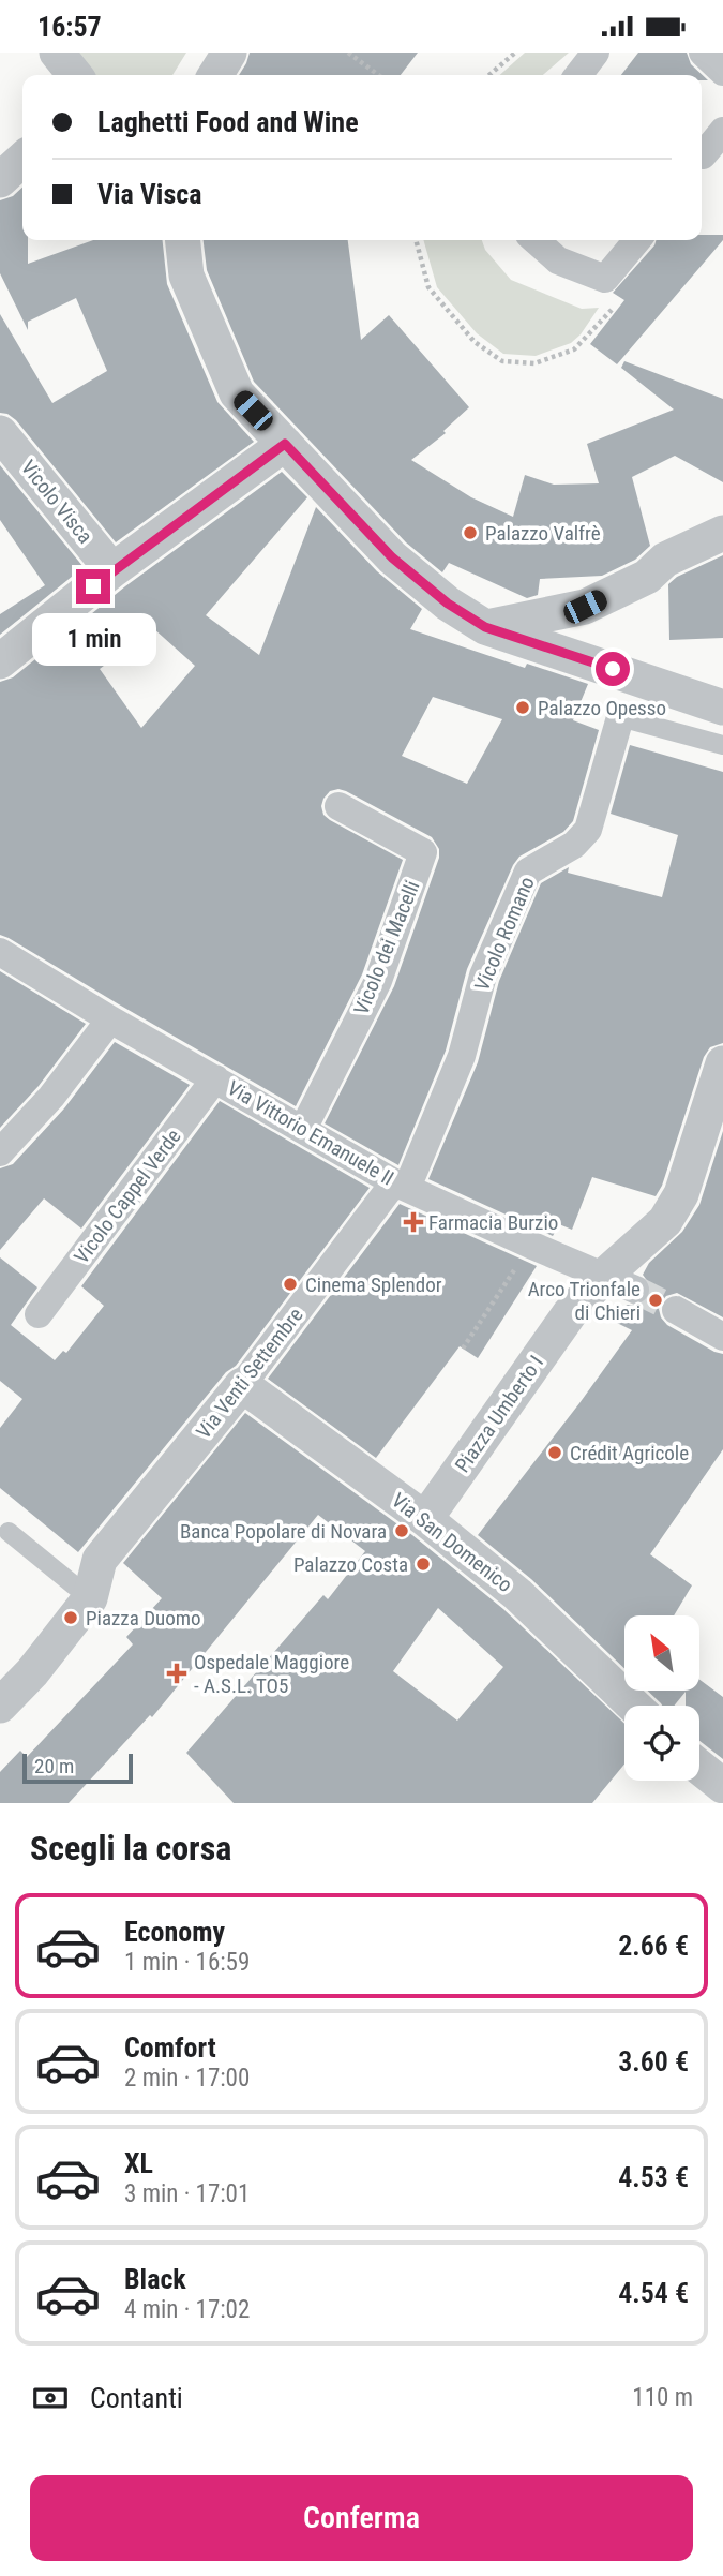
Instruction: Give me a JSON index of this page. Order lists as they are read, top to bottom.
{
  "streets": {
    "street": [
      "Vicolo Visca",
      "Vicolo Romano",
      "Vicolo dei Macelli",
      "Via Vittorio Emanuele II",
      "Vicolo Cappel Verde",
      "Via Venti Settembre",
      "Piazza Umberto I",
      "Via San Domenico"
    ]
  },
  "crossings": [
    ["Vicolo Romano", "Via Vittorio Emanuele II"],
    ["Vicolo Romano", "Via Venti Settembre"],
    ["Vicolo dei Macelli", "Via Vittorio Emanuele II"],
    ["Via Vittorio Emanuele II", "Vicolo Cappel Verde"],
    ["Via Vittorio Emanuele II", "Via Venti Settembre"],
    ["Via Vittorio Emanuele II", "Piazza Umberto I"],
    ["Via Venti Settembre", "Via San Domenico"],
    ["Piazza Umberto I", "Via San Domenico"]
  ],
  "places": {
    "other": [
      "Palazzo Valfrè",
      "Palazzo Opesso",
      "Cinema Splendor",
      "Arco Trionfale di Chieri",
      "Crédit Agricole",
      "Banca Popolare di Novara",
      "Palazzo Costa",
      "Piazza Duomo"
    ],
    "health": ["Farmacia Burzio", "Ospedale Maggiore - A.S.L. TO5"]
  },
  "scale_bar": "20 m",
  "north": "top left",
  "page": {
    "status": "16:57",
    "banner": ["Laghetti Food and Wine", "Via Visca"],
    "bubble": "1 min",
    "scale": "20 m",
    "heading": "Scegli la corsa",
    "list": [
      {
        "name": "Economy",
        "note": "1 min · 16:59",
        "value": "2.66 €"
      },
      {
        "name": "Comfort",
        "note": "2 min · 17:00",
        "value": "3.60 €"
      },
      {
        "name": "XL",
        "note": "3 min · 17:01",
        "value": "4.53 €"
      },
      {
        "name": "Black",
        "note": "4 min · 17:02",
        "value": "4.54 €"
      }
    ],
    "pay": ["Contanti", "110 m"],
    "buttons": "Conferma"
  }
}
